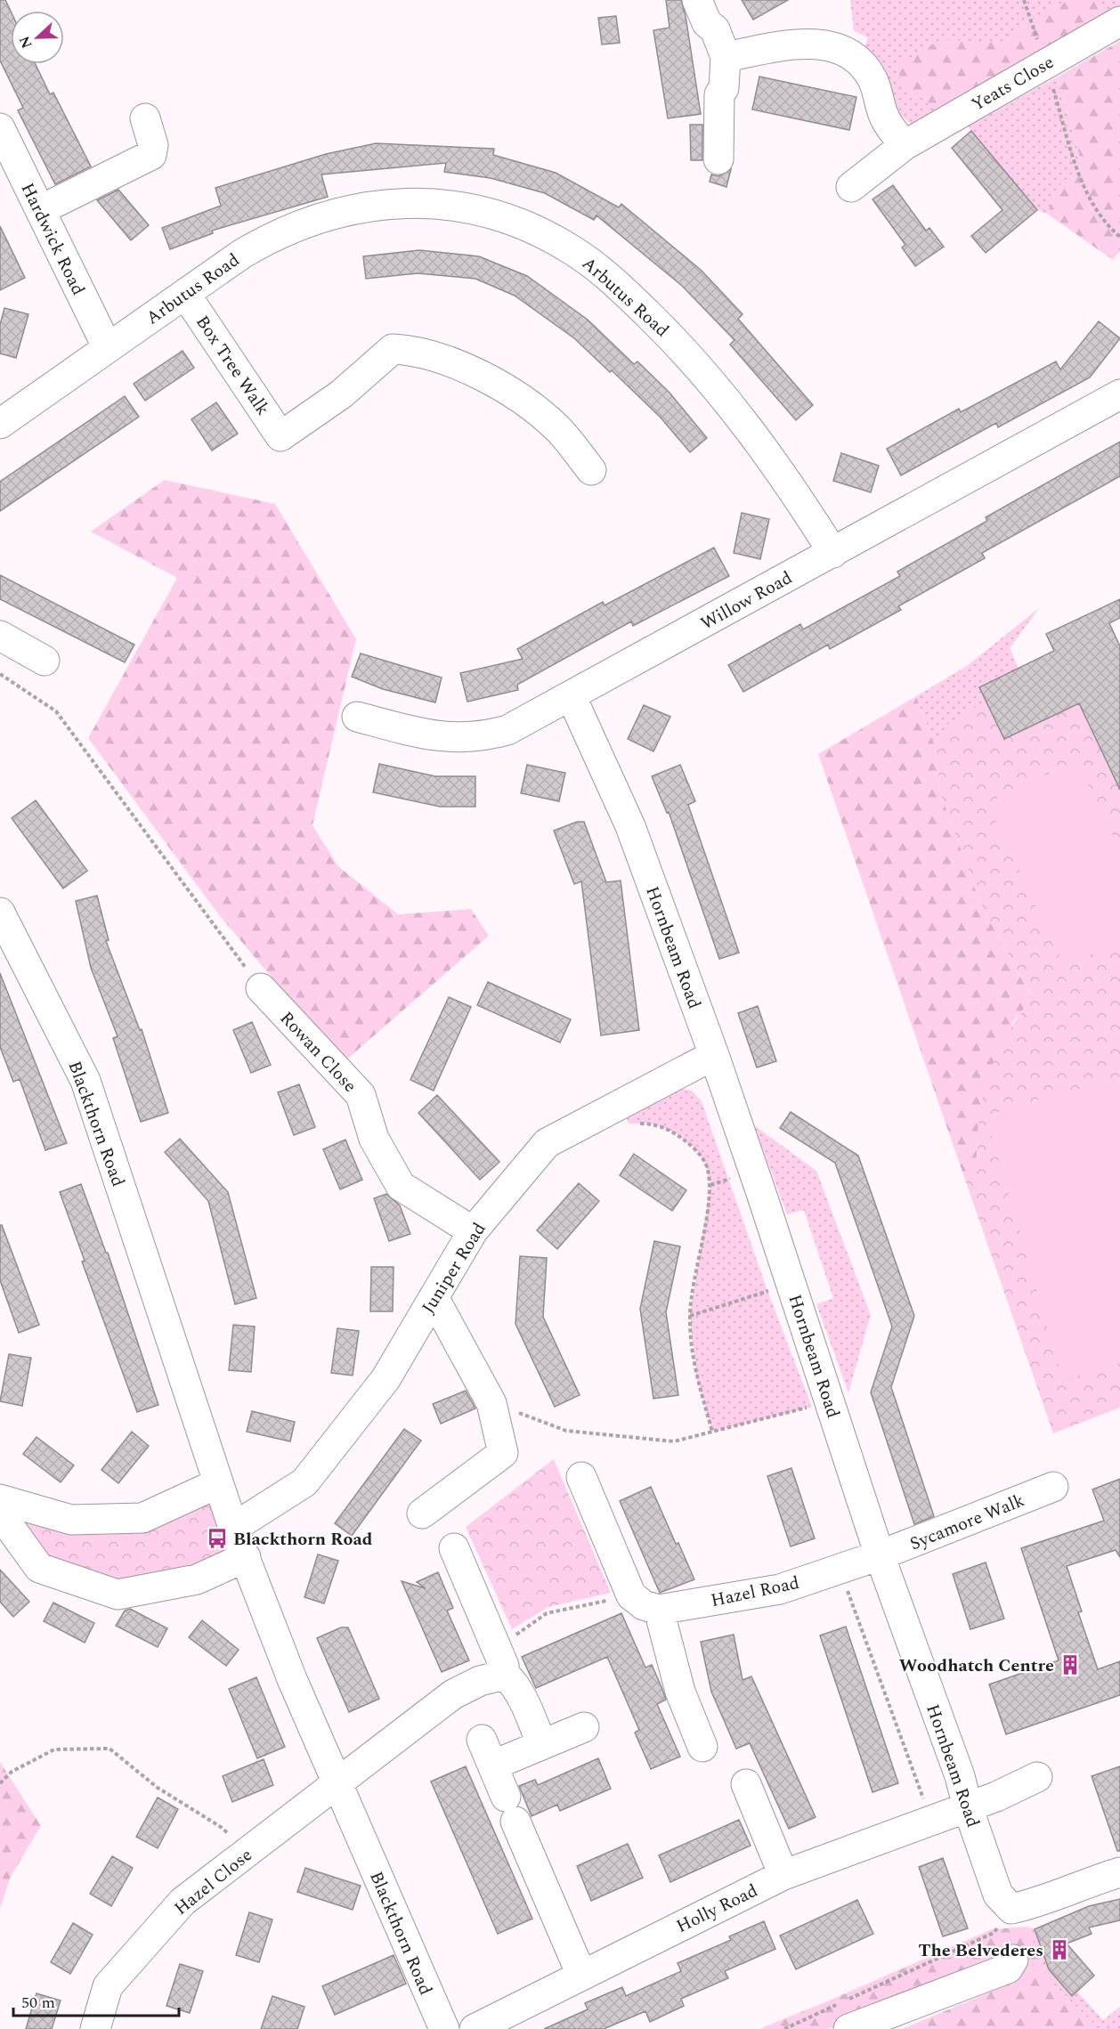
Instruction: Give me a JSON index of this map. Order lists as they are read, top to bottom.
{
  "streets": {
    "street": [
      "Yeats Close",
      "Hardwick Road",
      "Arbutus Road",
      "Box Tree Walk",
      "Willow Road",
      "Hornbeam Road",
      "Rowan Close",
      "Blackthorn Road",
      "Juniper Road",
      "Sycamore Walk",
      "Hazel Road",
      "Hazel Close",
      "Holly Road"
    ]
  },
  "crossings": [
    ["Hardwick Road", "Arbutus Road"],
    ["Arbutus Road", "Box Tree Walk"],
    ["Arbutus Road", "Willow Road"],
    ["Willow Road", "Hornbeam Road"],
    ["Hornbeam Road", "Juniper Road"],
    ["Hornbeam Road", "Sycamore Walk"],
    ["Hornbeam Road", "Hazel Road"],
    ["Hornbeam Road", "Holly Road"],
    ["Rowan Close", "Juniper Road"],
    ["Blackthorn Road", "Juniper Road"],
    ["Blackthorn Road", "Hazel Close"],
    ["Sycamore Walk", "Hazel Road"]
  ],
  "places": {
    "bus stop": ["Blackthorn Road"],
    "building": ["Woodhatch Centre", "The Belvederes"]
  },
  "scale_bar": "50 m",
  "north": "left"
}
